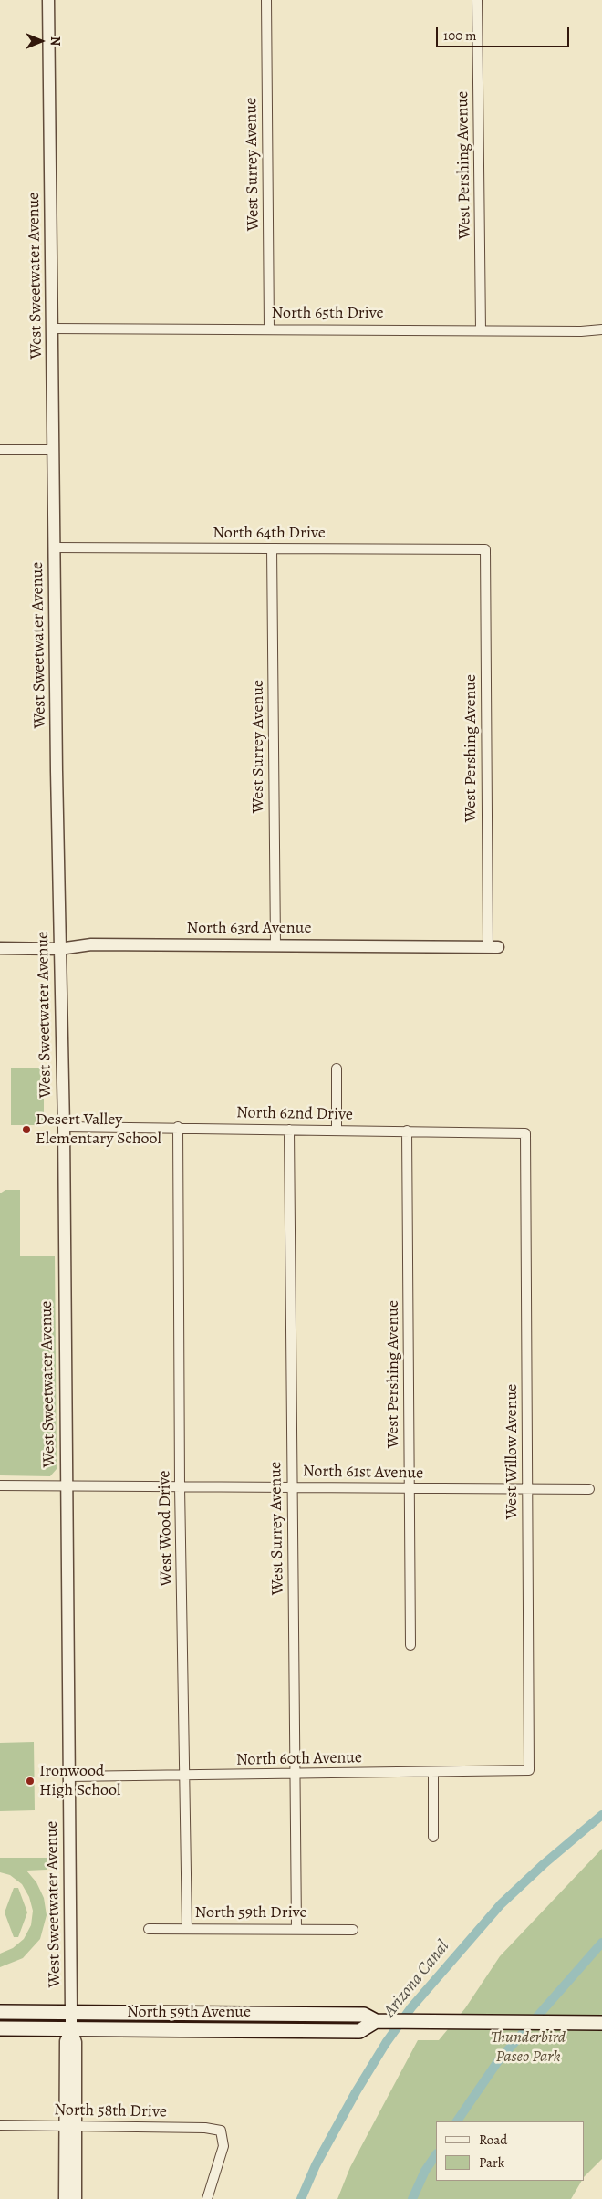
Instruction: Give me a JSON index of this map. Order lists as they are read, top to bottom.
{
  "streets": {
    "main road": ["North 59th Avenue"],
    "street": [
      "West Surrey Avenue",
      "West Pershing Avenue",
      "West Sweetwater Avenue",
      "North 65th Drive",
      "North 64th Drive",
      "North 63rd Avenue",
      "North 62nd Drive",
      "West Willow Avenue",
      "North 61st Avenue",
      "West Wood Drive",
      "North 60th Avenue",
      "North 59th Drive",
      "North 58th Drive"
    ]
  },
  "crossings": [
    ["West Surrey Avenue", "North 65th Drive"],
    ["West Surrey Avenue", "North 64th Drive"],
    ["West Surrey Avenue", "North 63rd Avenue"],
    ["West Surrey Avenue", "North 62nd Drive"],
    ["West Surrey Avenue", "North 61st Avenue"],
    ["West Surrey Avenue", "North 60th Avenue"],
    ["West Surrey Avenue", "North 59th Drive"],
    ["West Pershing Avenue", "North 65th Drive"],
    ["West Pershing Avenue", "North 64th Drive"],
    ["West Pershing Avenue", "North 63rd Avenue"],
    ["West Pershing Avenue", "North 62nd Drive"],
    ["West Pershing Avenue", "North 61st Avenue"],
    ["West Sweetwater Avenue", "North 65th Drive"],
    ["West Sweetwater Avenue", "North 64th Drive"],
    ["West Sweetwater Avenue", "North 63rd Avenue"],
    ["West Sweetwater Avenue", "North 62nd Drive"],
    ["West Sweetwater Avenue", "North 61st Avenue"],
    ["West Sweetwater Avenue", "North 60th Avenue"],
    ["West Sweetwater Avenue", "North 59th Avenue"],
    ["North 62nd Drive", "West Willow Avenue"],
    ["North 62nd Drive", "West Wood Drive"],
    ["West Willow Avenue", "North 61st Avenue"],
    ["West Willow Avenue", "North 60th Avenue"],
    ["North 61st Avenue", "West Wood Drive"],
    ["West Wood Drive", "North 60th Avenue"],
    ["West Wood Drive", "North 59th Drive"]
  ],
  "water": ["Arizona Canal"],
  "parks": ["Thunderbird Paseo Park"],
  "places": ["Desert Valley Elementary School", "Ironwood High School"],
  "legend": ["Road", "Park"],
  "scale_bar": "100 m",
  "north": "right"
}
